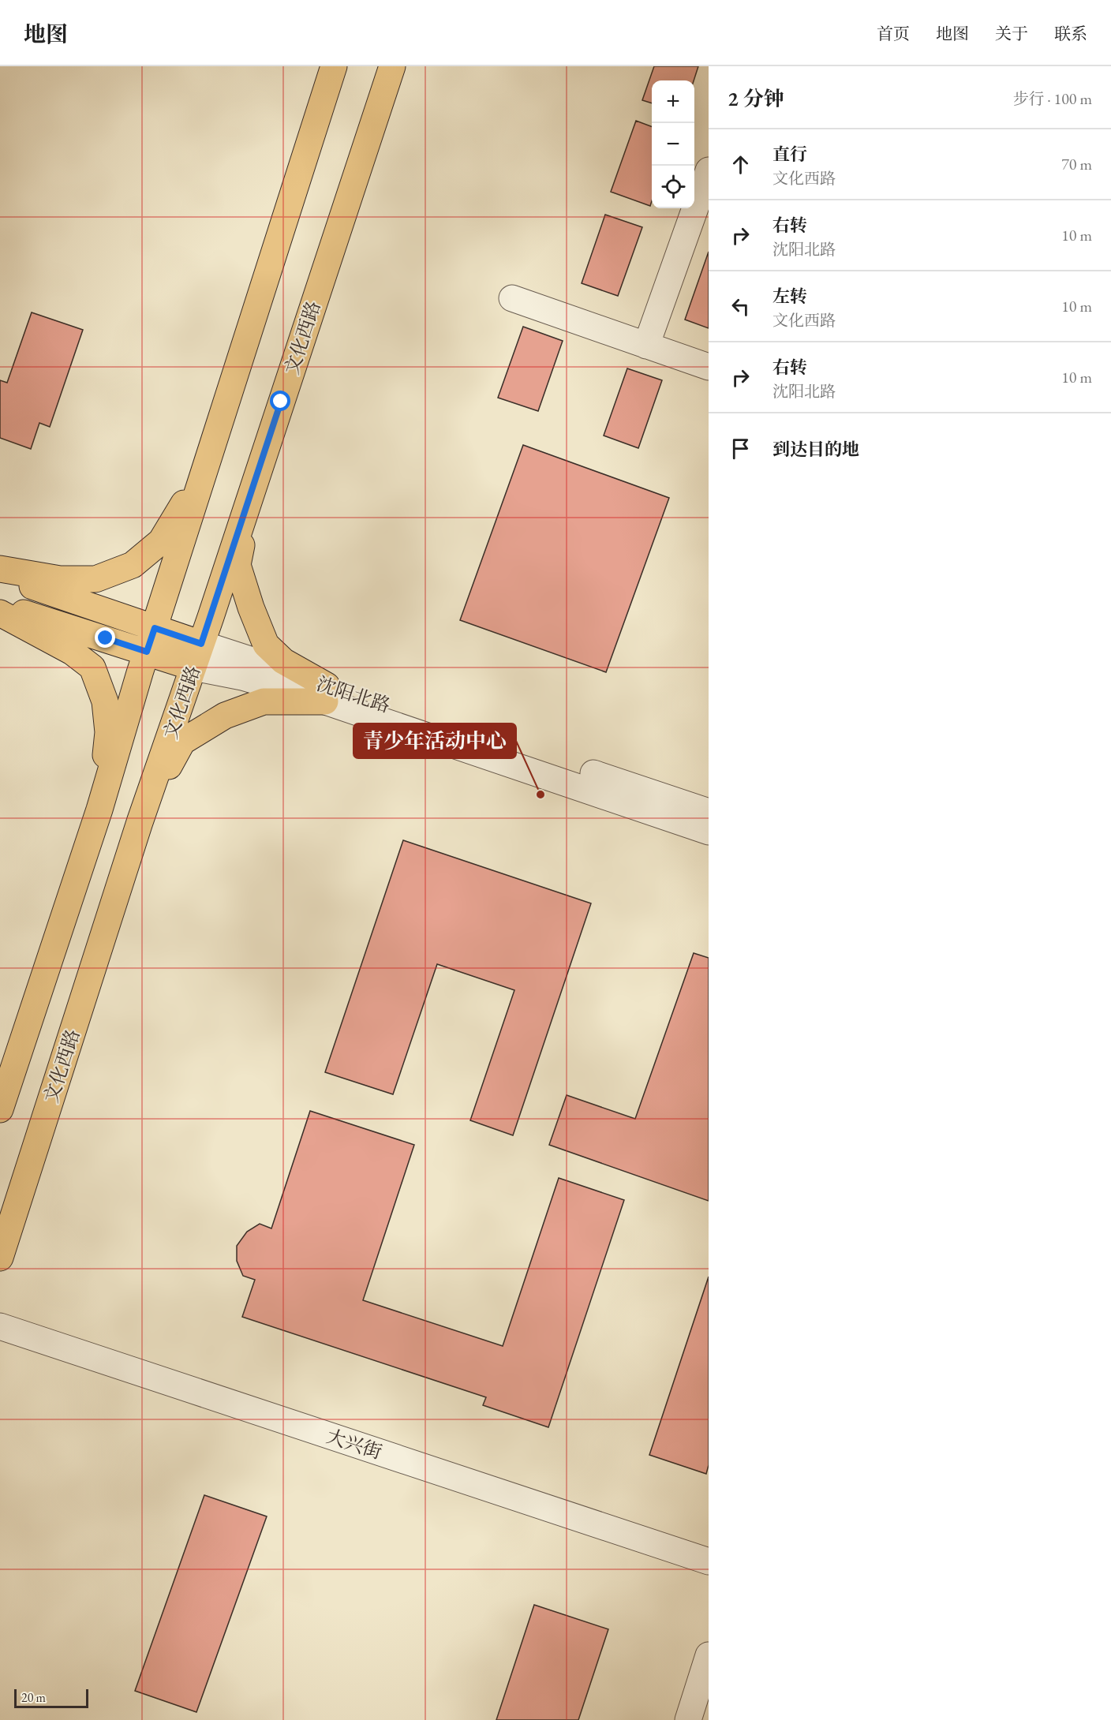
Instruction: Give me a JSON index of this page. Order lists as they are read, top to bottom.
{
  "streets": {
    "main road": ["文化西路", "沈阳北路"],
    "street": ["大兴街"]
  },
  "crossings": [
    ["文化西路", "沈阳北路"]
  ],
  "places": ["青少年活动中心"],
  "scale_bar": "20 m",
  "page": {
    "header": "地图",
    "nav": [
      "首页",
      "地图",
      "关于",
      "联系"
    ],
    "heading": ["2 分钟", "步行 · 100 m"],
    "map_buttons": ["+", "−"],
    "list": [
      ["直行", "文化西路", "70 m"],
      ["右转", "沈阳北路", "10 m"],
      ["左转", "文化西路", "10 m"],
      ["右转", "沈阳北路", "10 m"],
      "到达目的地"
    ],
    "scale": "20 m"
  }
}
